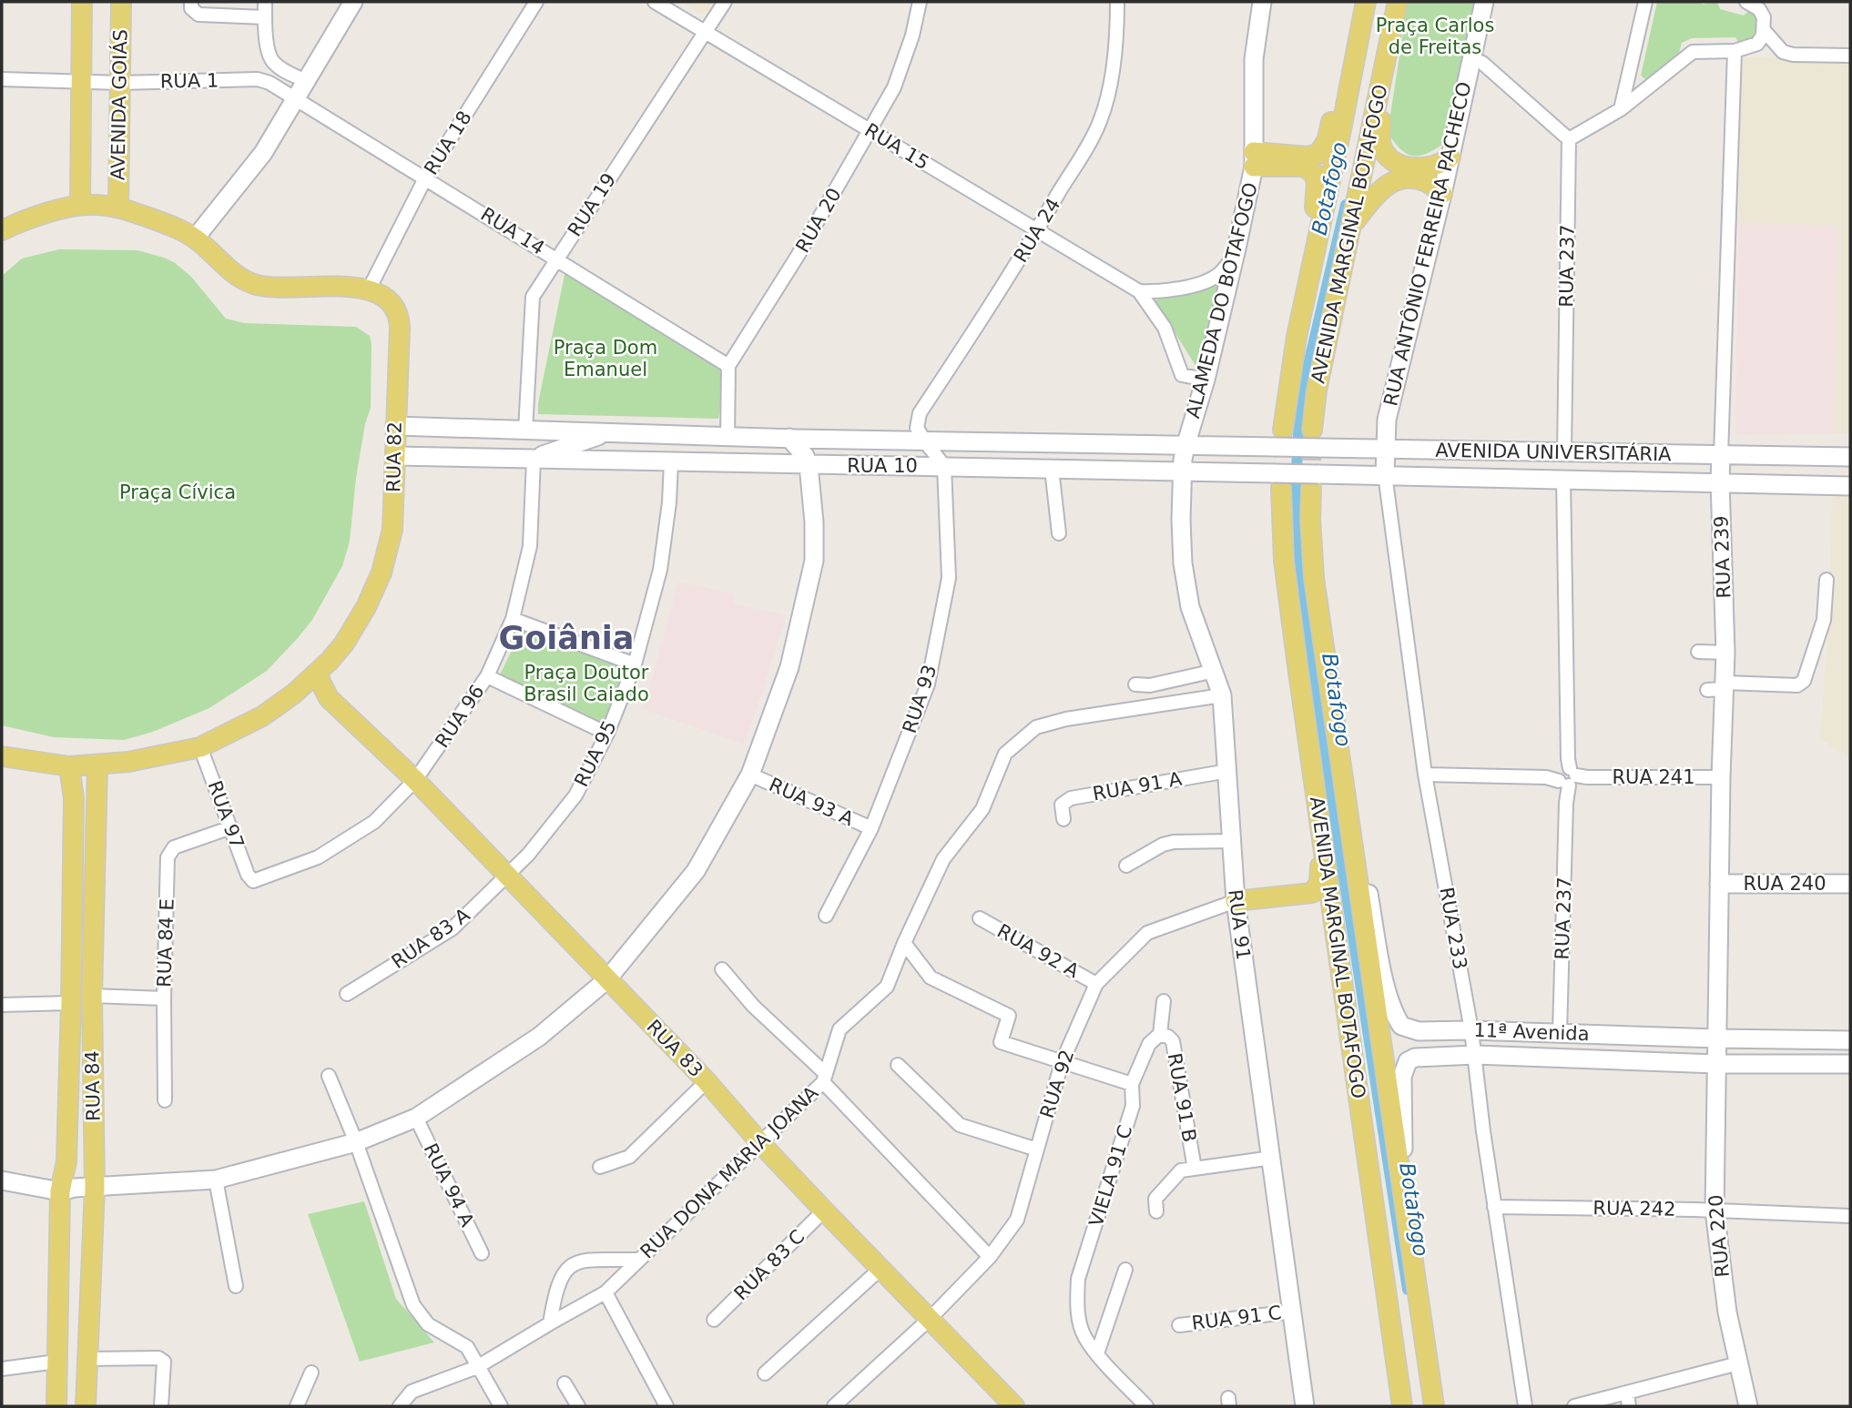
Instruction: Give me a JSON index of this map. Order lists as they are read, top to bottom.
{
  "streets": {
    "main road": [
      "AVENIDA GOIÁS",
      "AVENIDA MARGINAL BOTAFOGO",
      "RUA ANTÔNIO FERREIRA PACHECO",
      "ALAMEDA DO BOTAFOGO",
      "AVENIDA UNIVERSITÁRIA",
      "RUA 82",
      "RUA 10",
      "RUA 239",
      "RUA 240",
      "RUA 91",
      "RUA 233",
      "11ª Avenida",
      "RUA 83",
      "RUA 84",
      "RUA 220"
    ],
    "street": [
      "RUA 1",
      "RUA 18",
      "RUA 15",
      "RUA 19",
      "RUA 20",
      "RUA 24",
      "RUA 14",
      "RUA 237",
      "RUA 93",
      "RUA 96",
      "RUA 95",
      "RUA 241",
      "RUA 91 A",
      "RUA 93 A",
      "RUA 97",
      "RUA 83 A",
      "RUA 84 E",
      "RUA 92 A",
      "RUA 92",
      "RUA 91 B",
      "RUA DONA MARIA JOANA",
      "VIELA 91 C",
      "RUA 94 A",
      "RUA 242",
      "RUA 83 C",
      "RUA 91 C"
    ]
  },
  "crossings": [
    ["RUA 1", "AVENIDA GOIÁS"],
    ["RUA 1", "RUA 14"],
    ["RUA 18", "RUA 14"],
    ["RUA 18", "RUA 82"],
    ["RUA 15", "RUA 19"],
    ["RUA 15", "RUA 20"],
    ["RUA 15", "RUA 24"],
    ["RUA 15", "ALAMEDA DO BOTAFOGO"],
    ["RUA 19", "RUA 14"],
    ["RUA 19", "RUA 10"],
    ["RUA 20", "RUA 14"],
    ["RUA 24", "RUA 10"],
    ["AVENIDA MARGINAL BOTAFOGO", "AVENIDA UNIVERSITÁRIA"],
    ["AVENIDA MARGINAL BOTAFOGO", "RUA 10"],
    ["AVENIDA MARGINAL BOTAFOGO", "11ª Avenida"],
    ["RUA ANTÔNIO FERREIRA PACHECO", "AVENIDA UNIVERSITÁRIA"],
    ["RUA ANTÔNIO FERREIRA PACHECO", "RUA 233"],
    ["RUA 237", "AVENIDA UNIVERSITÁRIA"],
    ["RUA 237", "RUA 241"],
    ["RUA 237", "11ª Avenida"],
    ["ALAMEDA DO BOTAFOGO", "RUA 10"],
    ["ALAMEDA DO BOTAFOGO", "RUA 91"],
    ["AVENIDA UNIVERSITÁRIA", "RUA 10"],
    ["AVENIDA UNIVERSITÁRIA", "RUA 239"],
    ["AVENIDA UNIVERSITÁRIA", "RUA 233"],
    ["RUA 82", "RUA 10"],
    ["RUA 82", "RUA 97"],
    ["RUA 82", "RUA 83"],
    ["RUA 82", "RUA 84"],
    ["RUA 10", "RUA 93"],
    ["RUA 10", "RUA 96"],
    ["RUA 10", "RUA 95"],
    ["RUA 10", "RUA 91"],
    ["RUA 10", "RUA 233"],
    ["RUA 239", "RUA 241"],
    ["RUA 239", "RUA 240"],
    ["RUA 239", "11ª Avenida"],
    ["RUA 239", "RUA 220"],
    ["RUA 93", "RUA 93 A"],
    ["RUA 96", "RUA 97"],
    ["RUA 96", "RUA 83"],
    ["RUA 95", "RUA 83 A"],
    ["RUA 95", "RUA 83"],
    ["RUA 241", "RUA 233"],
    ["RUA 91 A", "RUA 91"],
    ["RUA 97", "RUA 84 E"],
    ["RUA 91", "RUA 92"],
    ["RUA 91", "RUA 91 B"],
    ["RUA 91", "RUA DONA MARIA JOANA"],
    ["RUA 91", "RUA 91 C"],
    ["RUA 233", "11ª Avenida"],
    ["RUA 233", "RUA 242"],
    ["RUA 83 A", "RUA 83"],
    ["RUA 92 A", "RUA 92"],
    ["11ª Avenida", "RUA 220"],
    ["RUA 83", "RUA 92"],
    ["RUA 83", "RUA DONA MARIA JOANA"],
    ["RUA 83", "RUA 83 C"],
    ["RUA 91 B", "VIELA 91 C"],
    ["RUA 242", "RUA 220"]
  ],
  "districts": ["Goiânia"],
  "water": ["Botafogo"],
  "parks": [
    "Praça Carlos de Freitas",
    "Praça Dom Emanuel",
    "Praça Cívica",
    "Praça Doutor Brasil Caiado"
  ]
}
